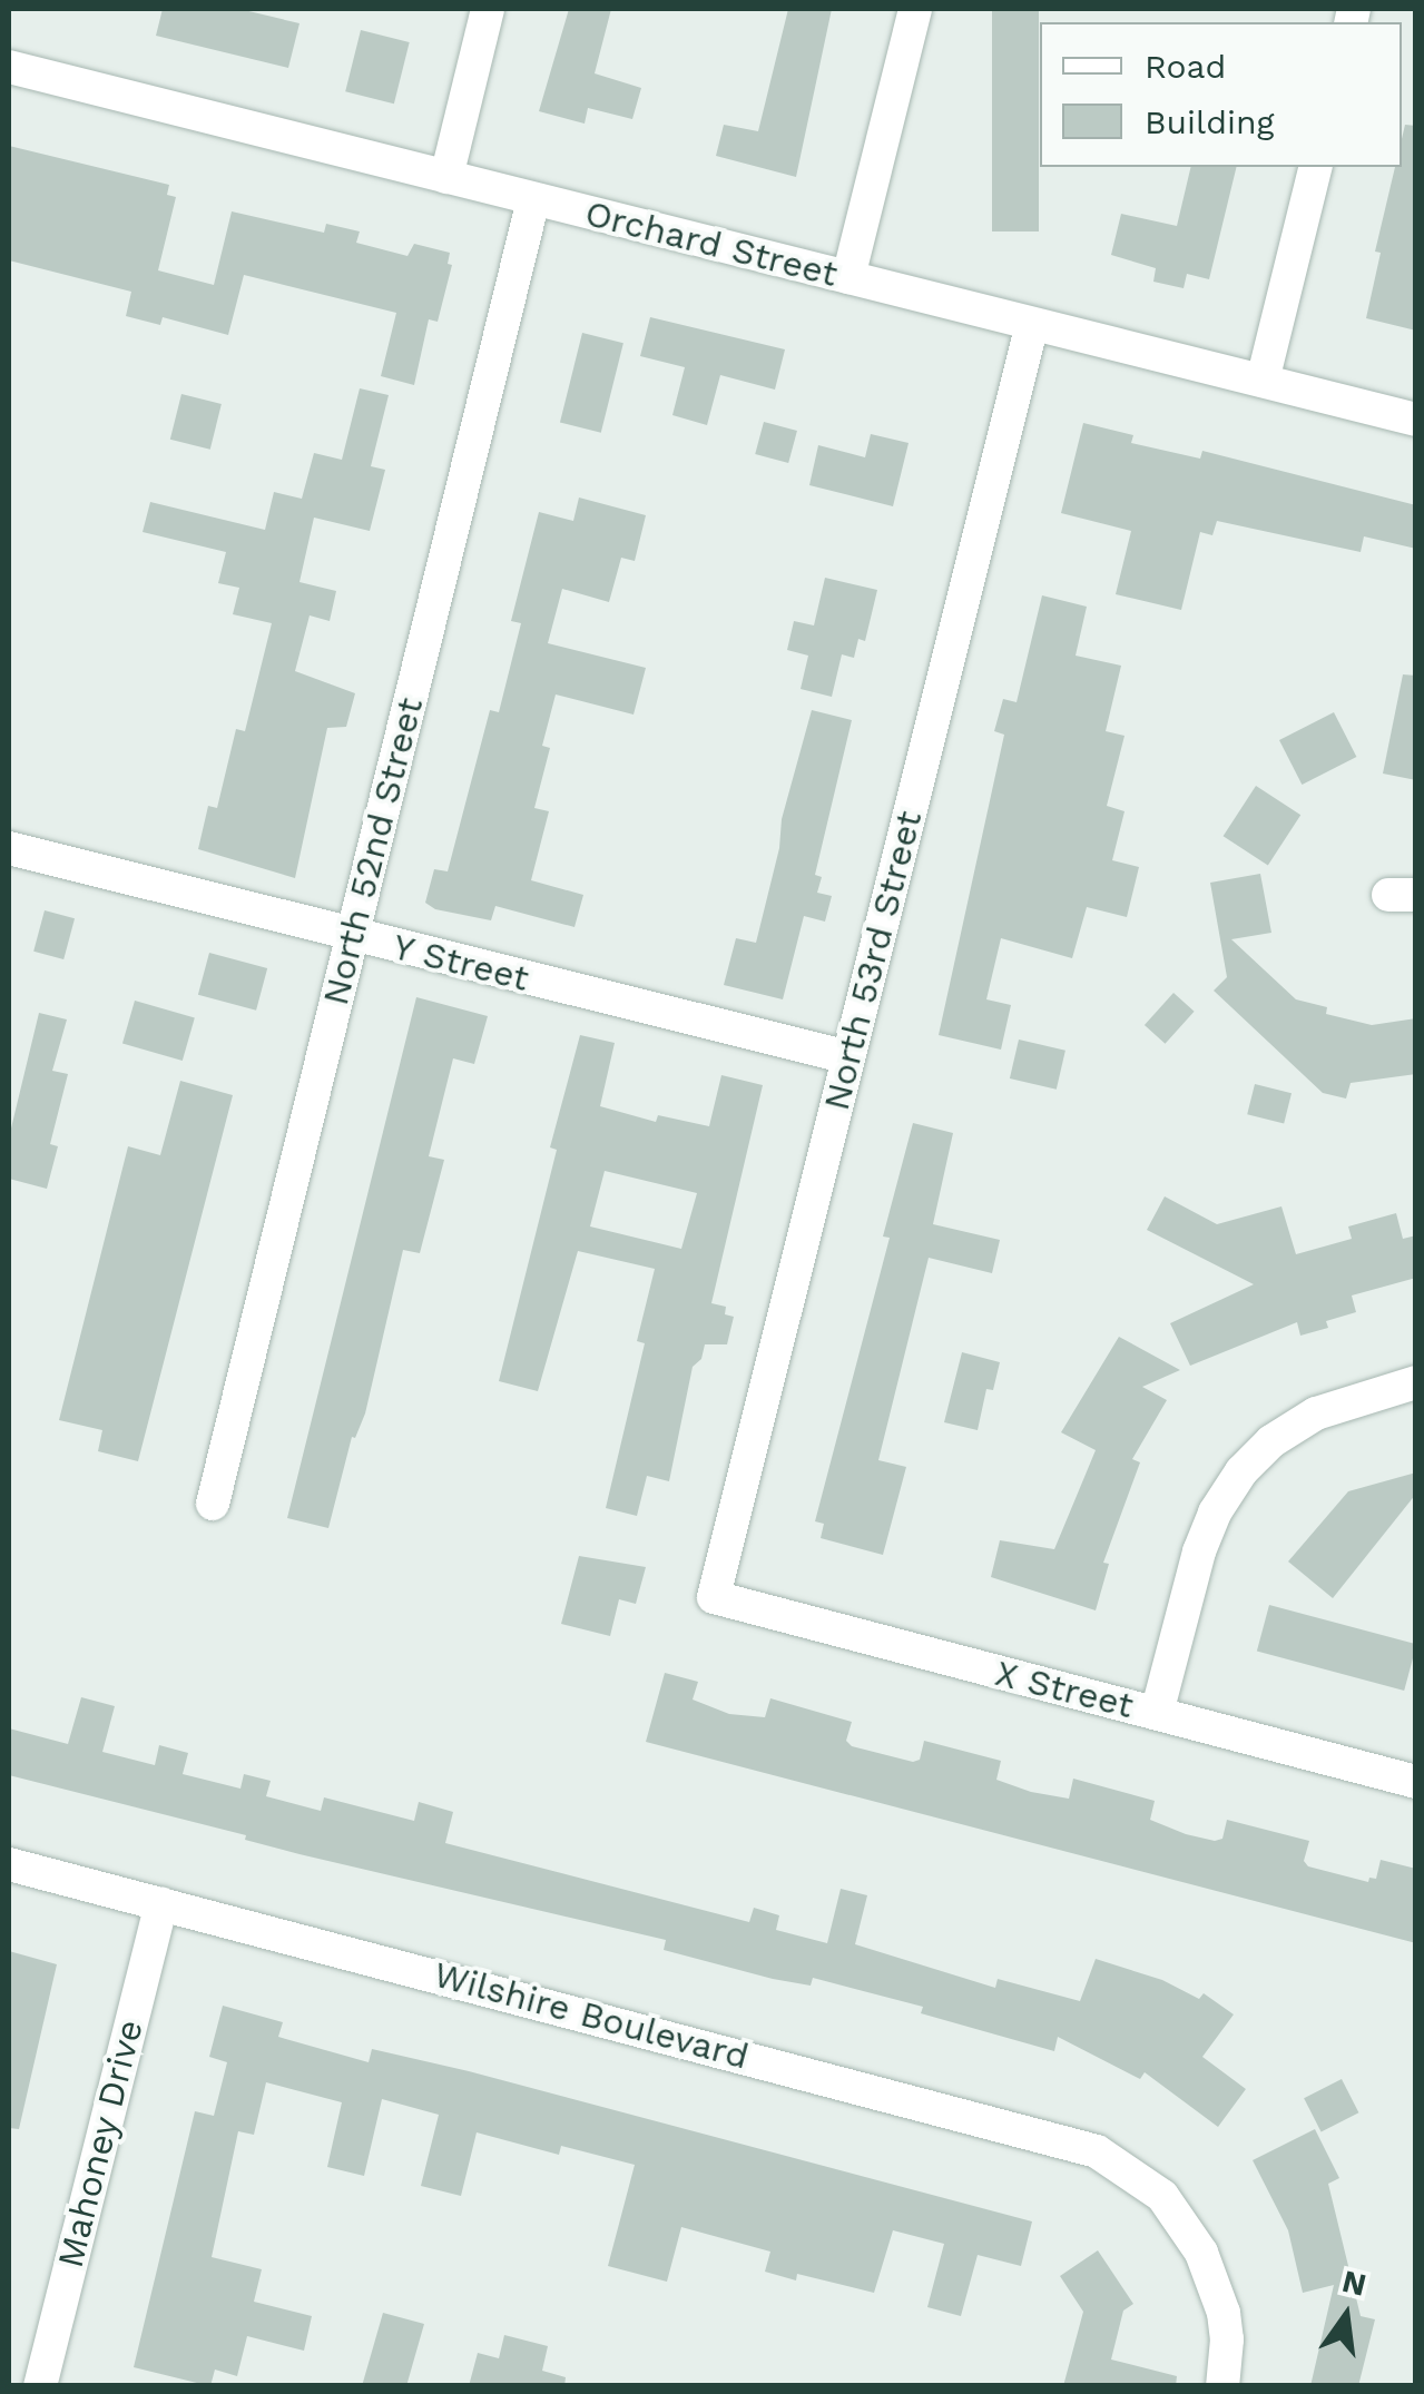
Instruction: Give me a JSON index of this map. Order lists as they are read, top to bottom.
{
  "streets": {
    "street": [
      "Orchard Street",
      "North 52nd Street",
      "North 53rd Street",
      "Y Street",
      "X Street",
      "Wilshire Boulevard",
      "Mahoney Drive"
    ]
  },
  "crossings": [
    ["Orchard Street", "North 52nd Street"],
    ["Orchard Street", "North 53rd Street"],
    ["North 52nd Street", "Y Street"],
    ["North 53rd Street", "Y Street"],
    ["North 53rd Street", "X Street"],
    ["Wilshire Boulevard", "Mahoney Drive"]
  ],
  "legend": ["Road", "Building"],
  "north": "top"
}
